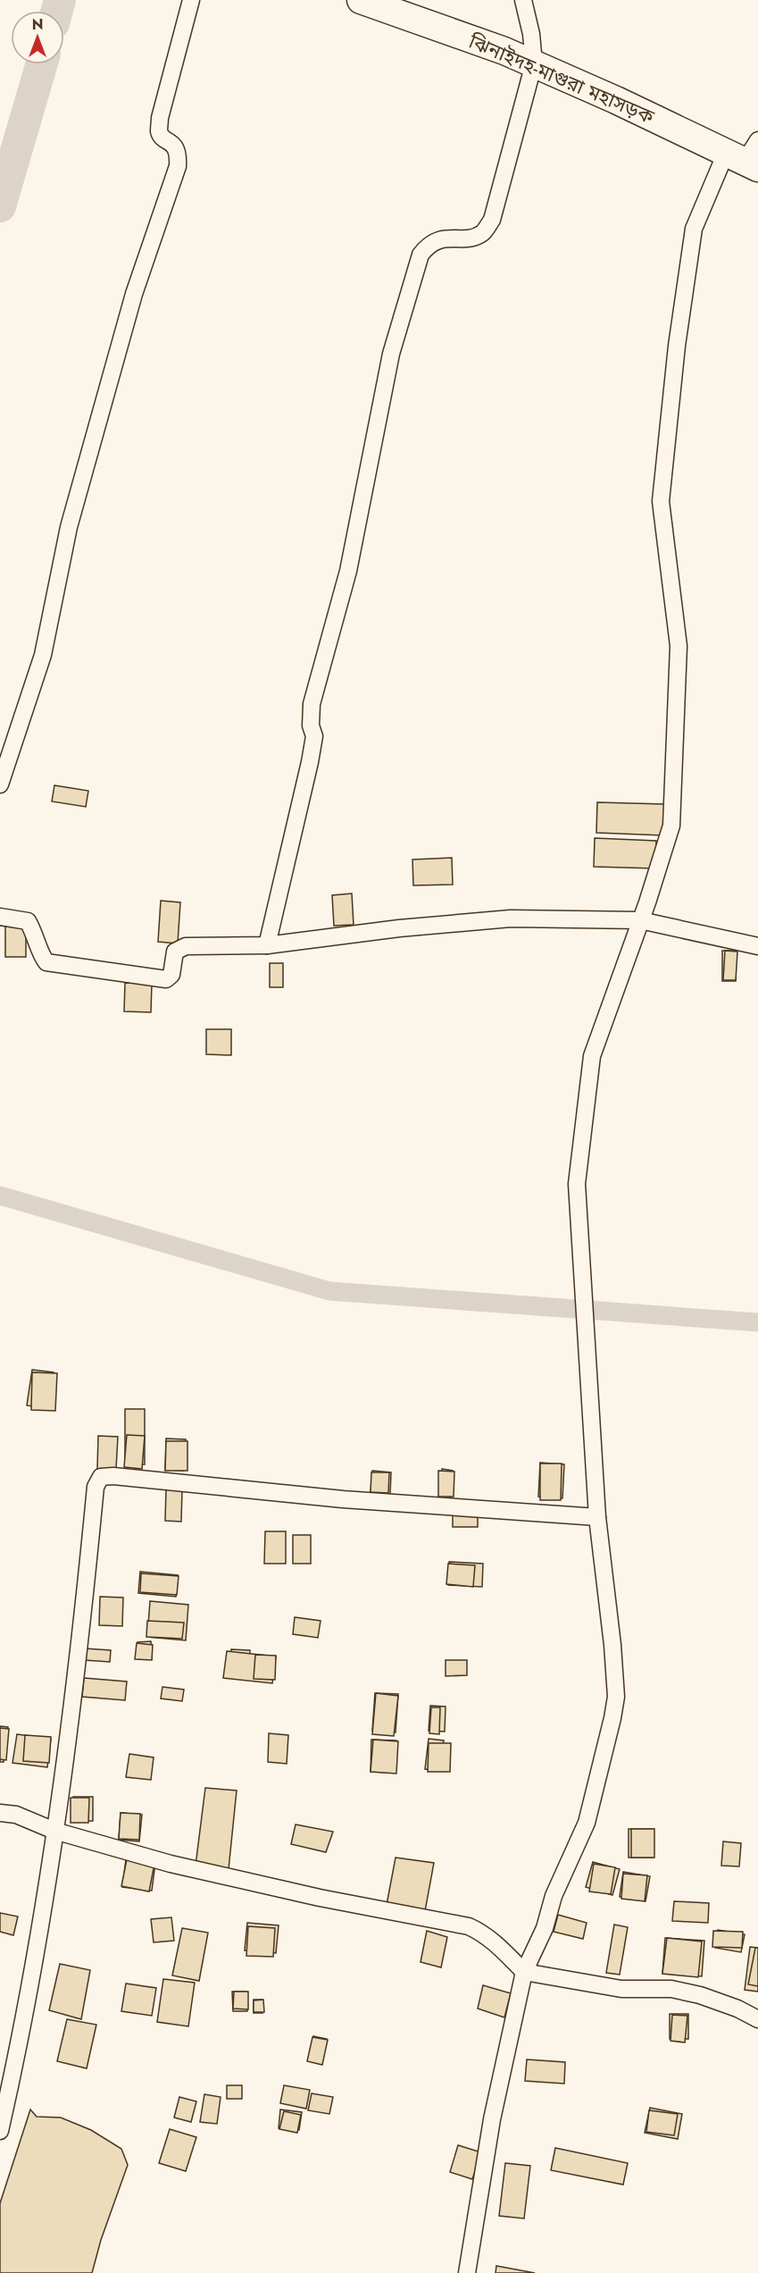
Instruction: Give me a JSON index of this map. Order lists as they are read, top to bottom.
{
  "streets": {
    "highway": ["ঝিনাইদহ-মাগুরা মহাসড়ক"]
  },
  "north": "top"
}
